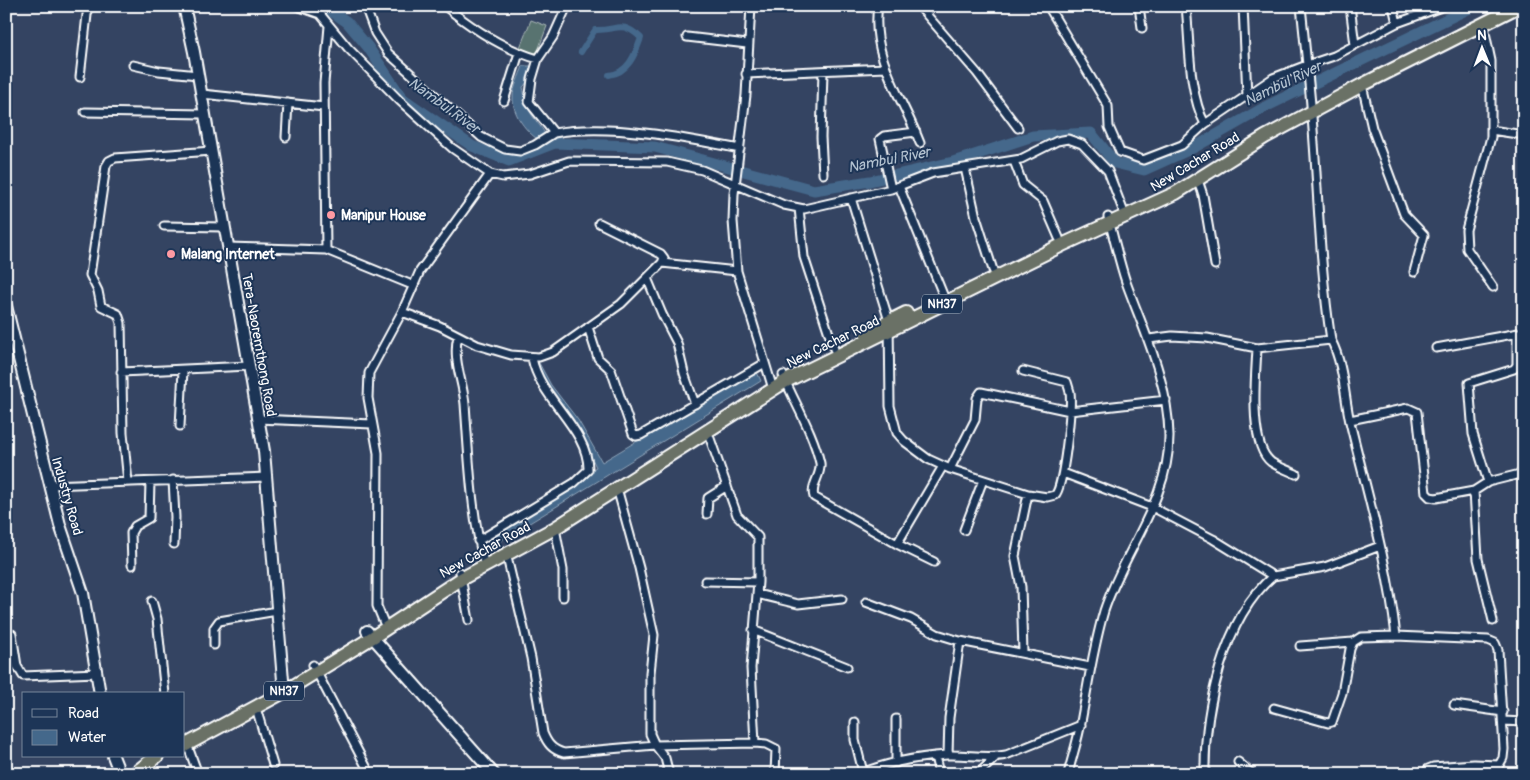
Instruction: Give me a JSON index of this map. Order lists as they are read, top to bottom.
{
  "streets": {
    "highway": ["New Cachar Road", "NH37"],
    "street": ["Tera-Naoremthong Road", "Industry Road"]
  },
  "crossings": [
    ["New Cachar Road", "Tera-Naoremthong Road"]
  ],
  "water": ["Nambul River"],
  "places": ["Manipur House", "Malang Internet"],
  "legend": ["Road", "Water"],
  "north": "top"
}
